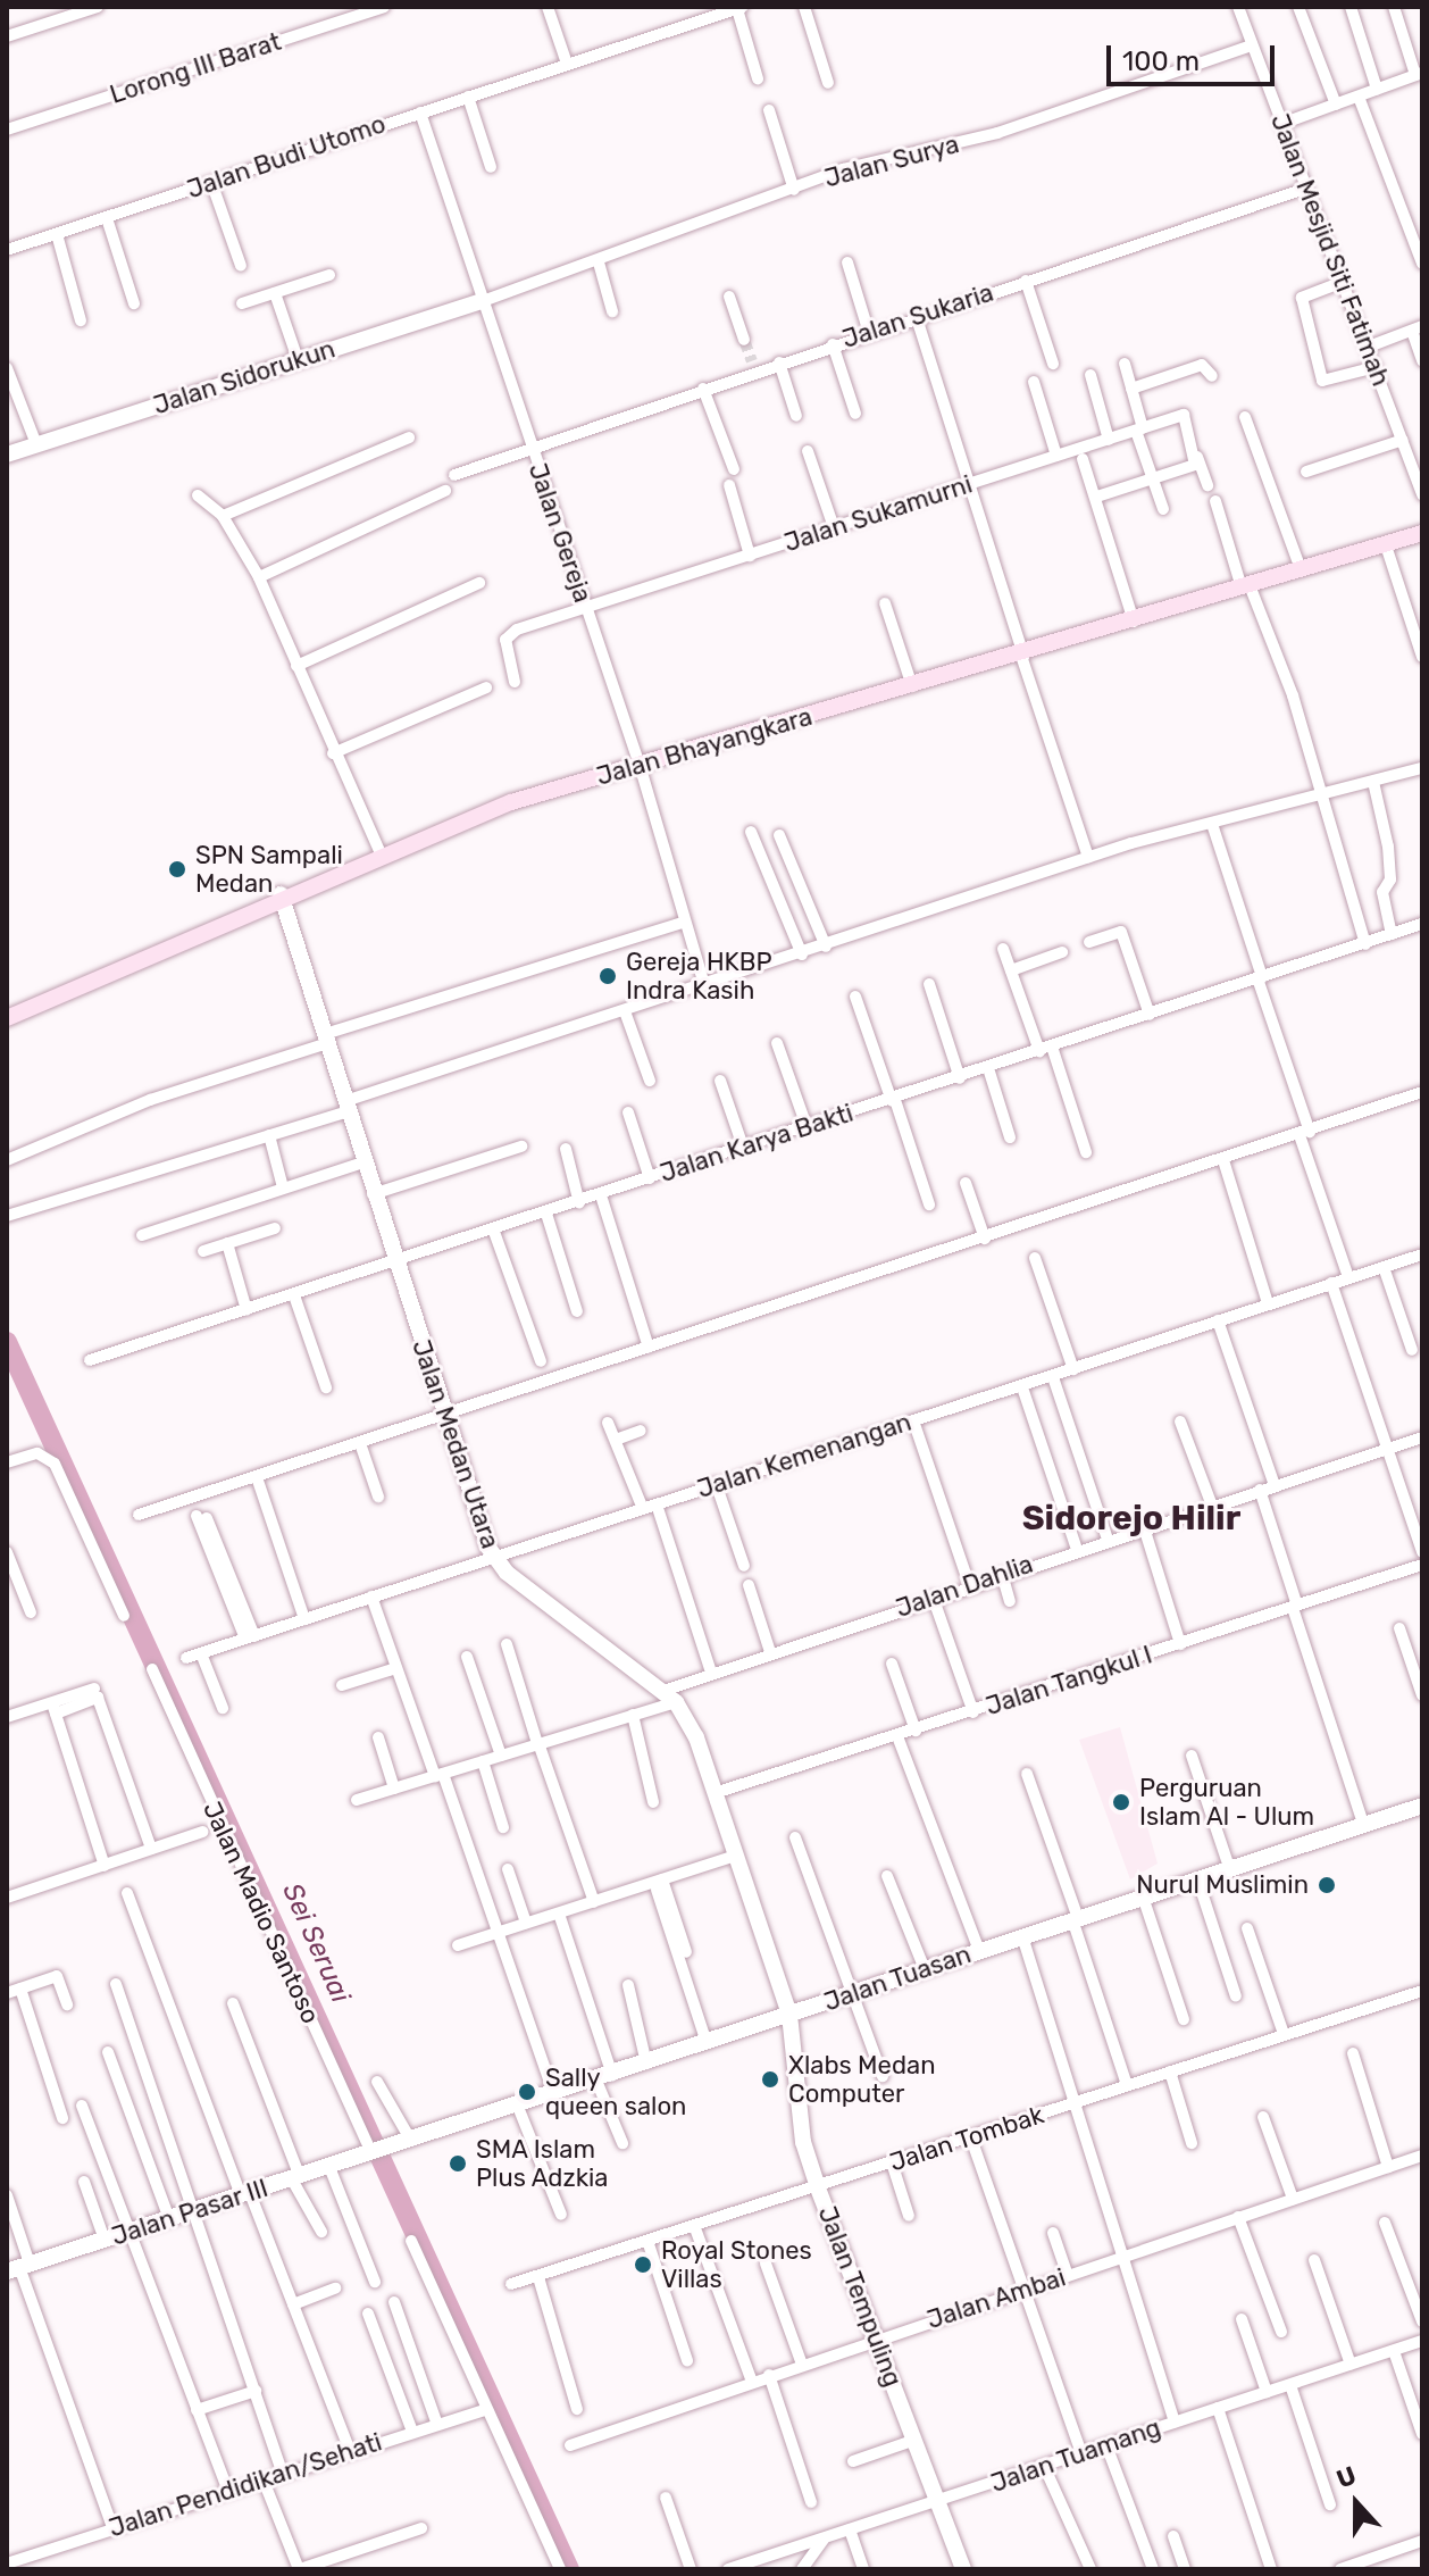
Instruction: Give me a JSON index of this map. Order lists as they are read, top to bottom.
{
  "streets": {
    "main road": ["Jalan Bhayangkara"],
    "street": [
      "Lorong III Barat",
      "Jalan Budi Utomo",
      "Jalan Surya",
      "Jalan Mesjid Siti Fatimah",
      "Jalan Sukaria",
      "Jalan Sidorukun",
      "Jalan Sukamurni",
      "Jalan Gereja",
      "Jalan Karya Bakti",
      "Jalan Medan Utara",
      "Jalan Kemenangan",
      "Jalan Dahlia",
      "Jalan Tangkul I",
      "Jalan Madio Santoso",
      "Jalan Tuasan",
      "Jalan Tombak",
      "Jalan Pasar III",
      "Jalan Tempuling",
      "Jalan Ambai",
      "Jalan Tuamang",
      "Jalan Pendidikan/Sehati"
    ]
  },
  "crossings": [
    ["Jalan Budi Utomo", "Jalan Gereja"],
    ["Jalan Surya", "Jalan Mesjid Siti Fatimah"],
    ["Jalan Surya", "Jalan Sidorukun"],
    ["Jalan Surya", "Jalan Gereja"],
    ["Jalan Mesjid Siti Fatimah", "Jalan Sukaria"],
    ["Jalan Sukaria", "Jalan Gereja"],
    ["Jalan Sidorukun", "Jalan Gereja"],
    ["Jalan Sukamurni", "Jalan Gereja"],
    ["Jalan Gereja", "Jalan Bhayangkara"],
    ["Jalan Bhayangkara", "Jalan Medan Utara"],
    ["Jalan Karya Bakti", "Jalan Medan Utara"],
    ["Jalan Medan Utara", "Jalan Kemenangan"],
    ["Jalan Medan Utara", "Jalan Dahlia"],
    ["Jalan Medan Utara", "Jalan Tangkul I"],
    ["Jalan Medan Utara", "Jalan Tuasan"],
    ["Jalan Medan Utara", "Jalan Tempuling"],
    ["Jalan Madio Santoso", "Jalan Tuasan"],
    ["Jalan Madio Santoso", "Jalan Pasar III"],
    ["Jalan Tuasan", "Jalan Pasar III"],
    ["Jalan Tuasan", "Jalan Tempuling"],
    ["Jalan Tombak", "Jalan Tempuling"],
    ["Jalan Tempuling", "Jalan Ambai"],
    ["Jalan Tempuling", "Jalan Tuamang"]
  ],
  "districts": ["Sidorejo Hilir"],
  "water": ["Sei Seruai"],
  "places": [
    "SPN Sampali Medan",
    "Gereja HKBP Indra Kasih",
    "Perguruan Islam Al - Ulum",
    "Nurul Muslimin",
    "Xlabs Medan Computer",
    "Sally queen salon",
    "SMA Islam Plus Adzkia",
    "Royal Stones Villas"
  ],
  "scale_bar": "100 m",
  "north": "top"
}
